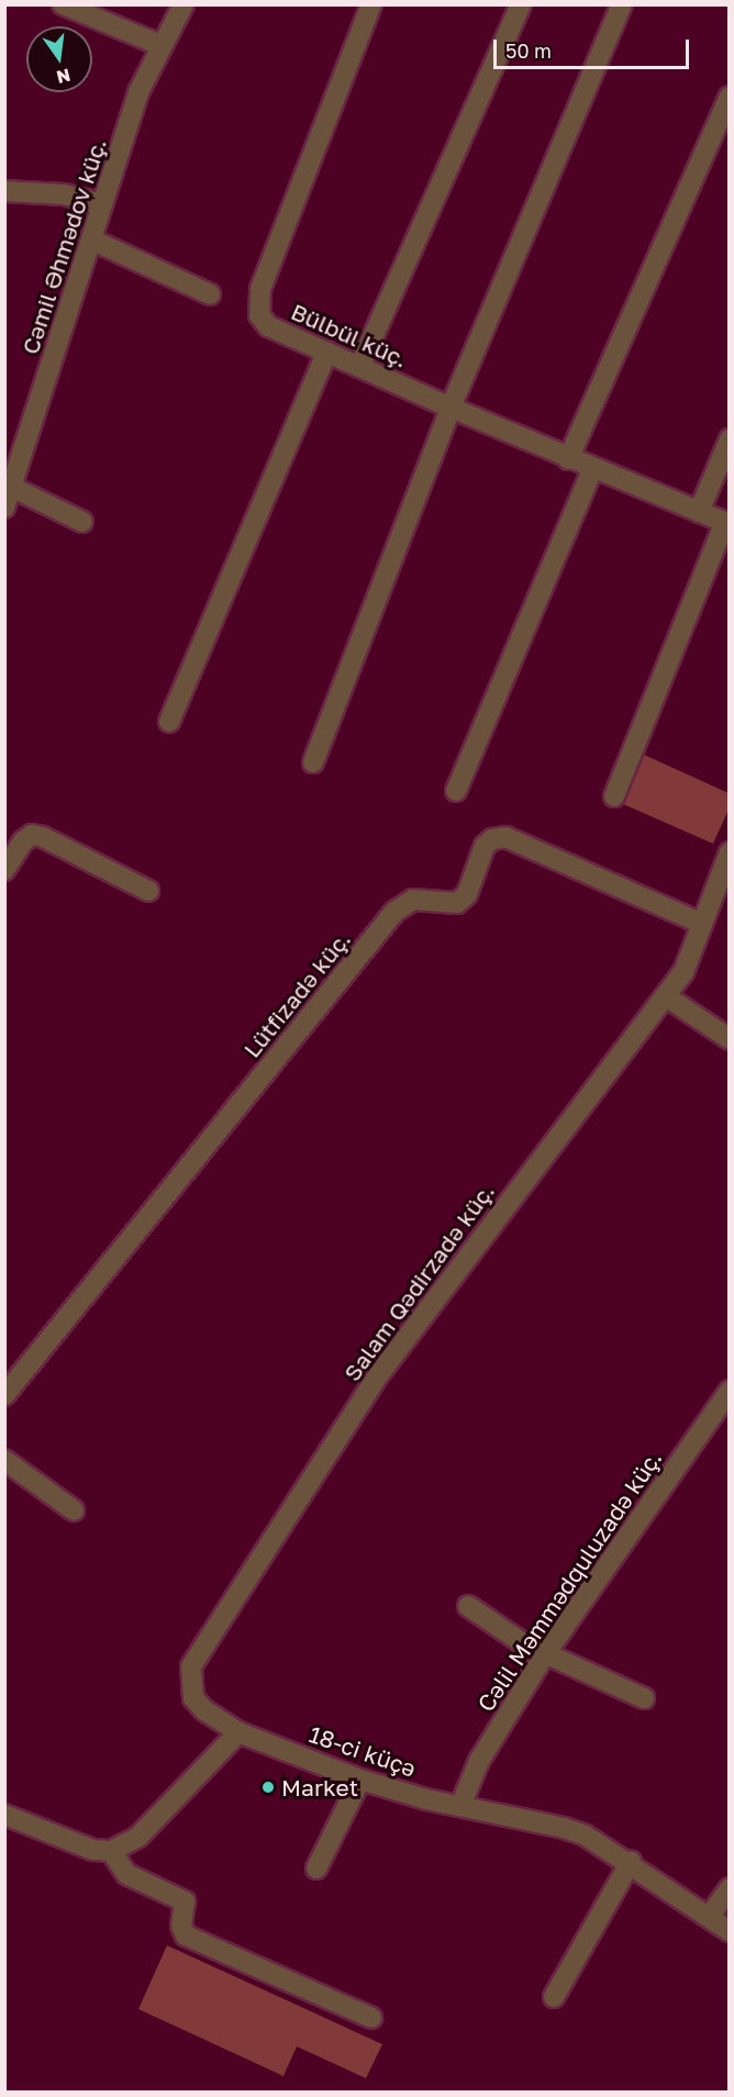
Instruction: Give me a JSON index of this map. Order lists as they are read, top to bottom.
{
  "streets": {
    "street": [
      "Cəmil Əhmədov küç.",
      "Bülbül küç.",
      "Lütfizadə küç.",
      "Salam Qədirzadə küç.",
      "Cəlil Məmmədquluzadə küç.",
      "18-ci küçə"
    ]
  },
  "crossings": [
    ["Lütfizadə küç.", "Salam Qədirzadə küç."],
    ["Salam Qədirzadə küç.", "18-ci küçə"],
    ["Cəlil Məmmədquluzadə küç.", "18-ci küçə"]
  ],
  "places": ["Market"],
  "scale_bar": "50 m",
  "north": "bottom"
}
